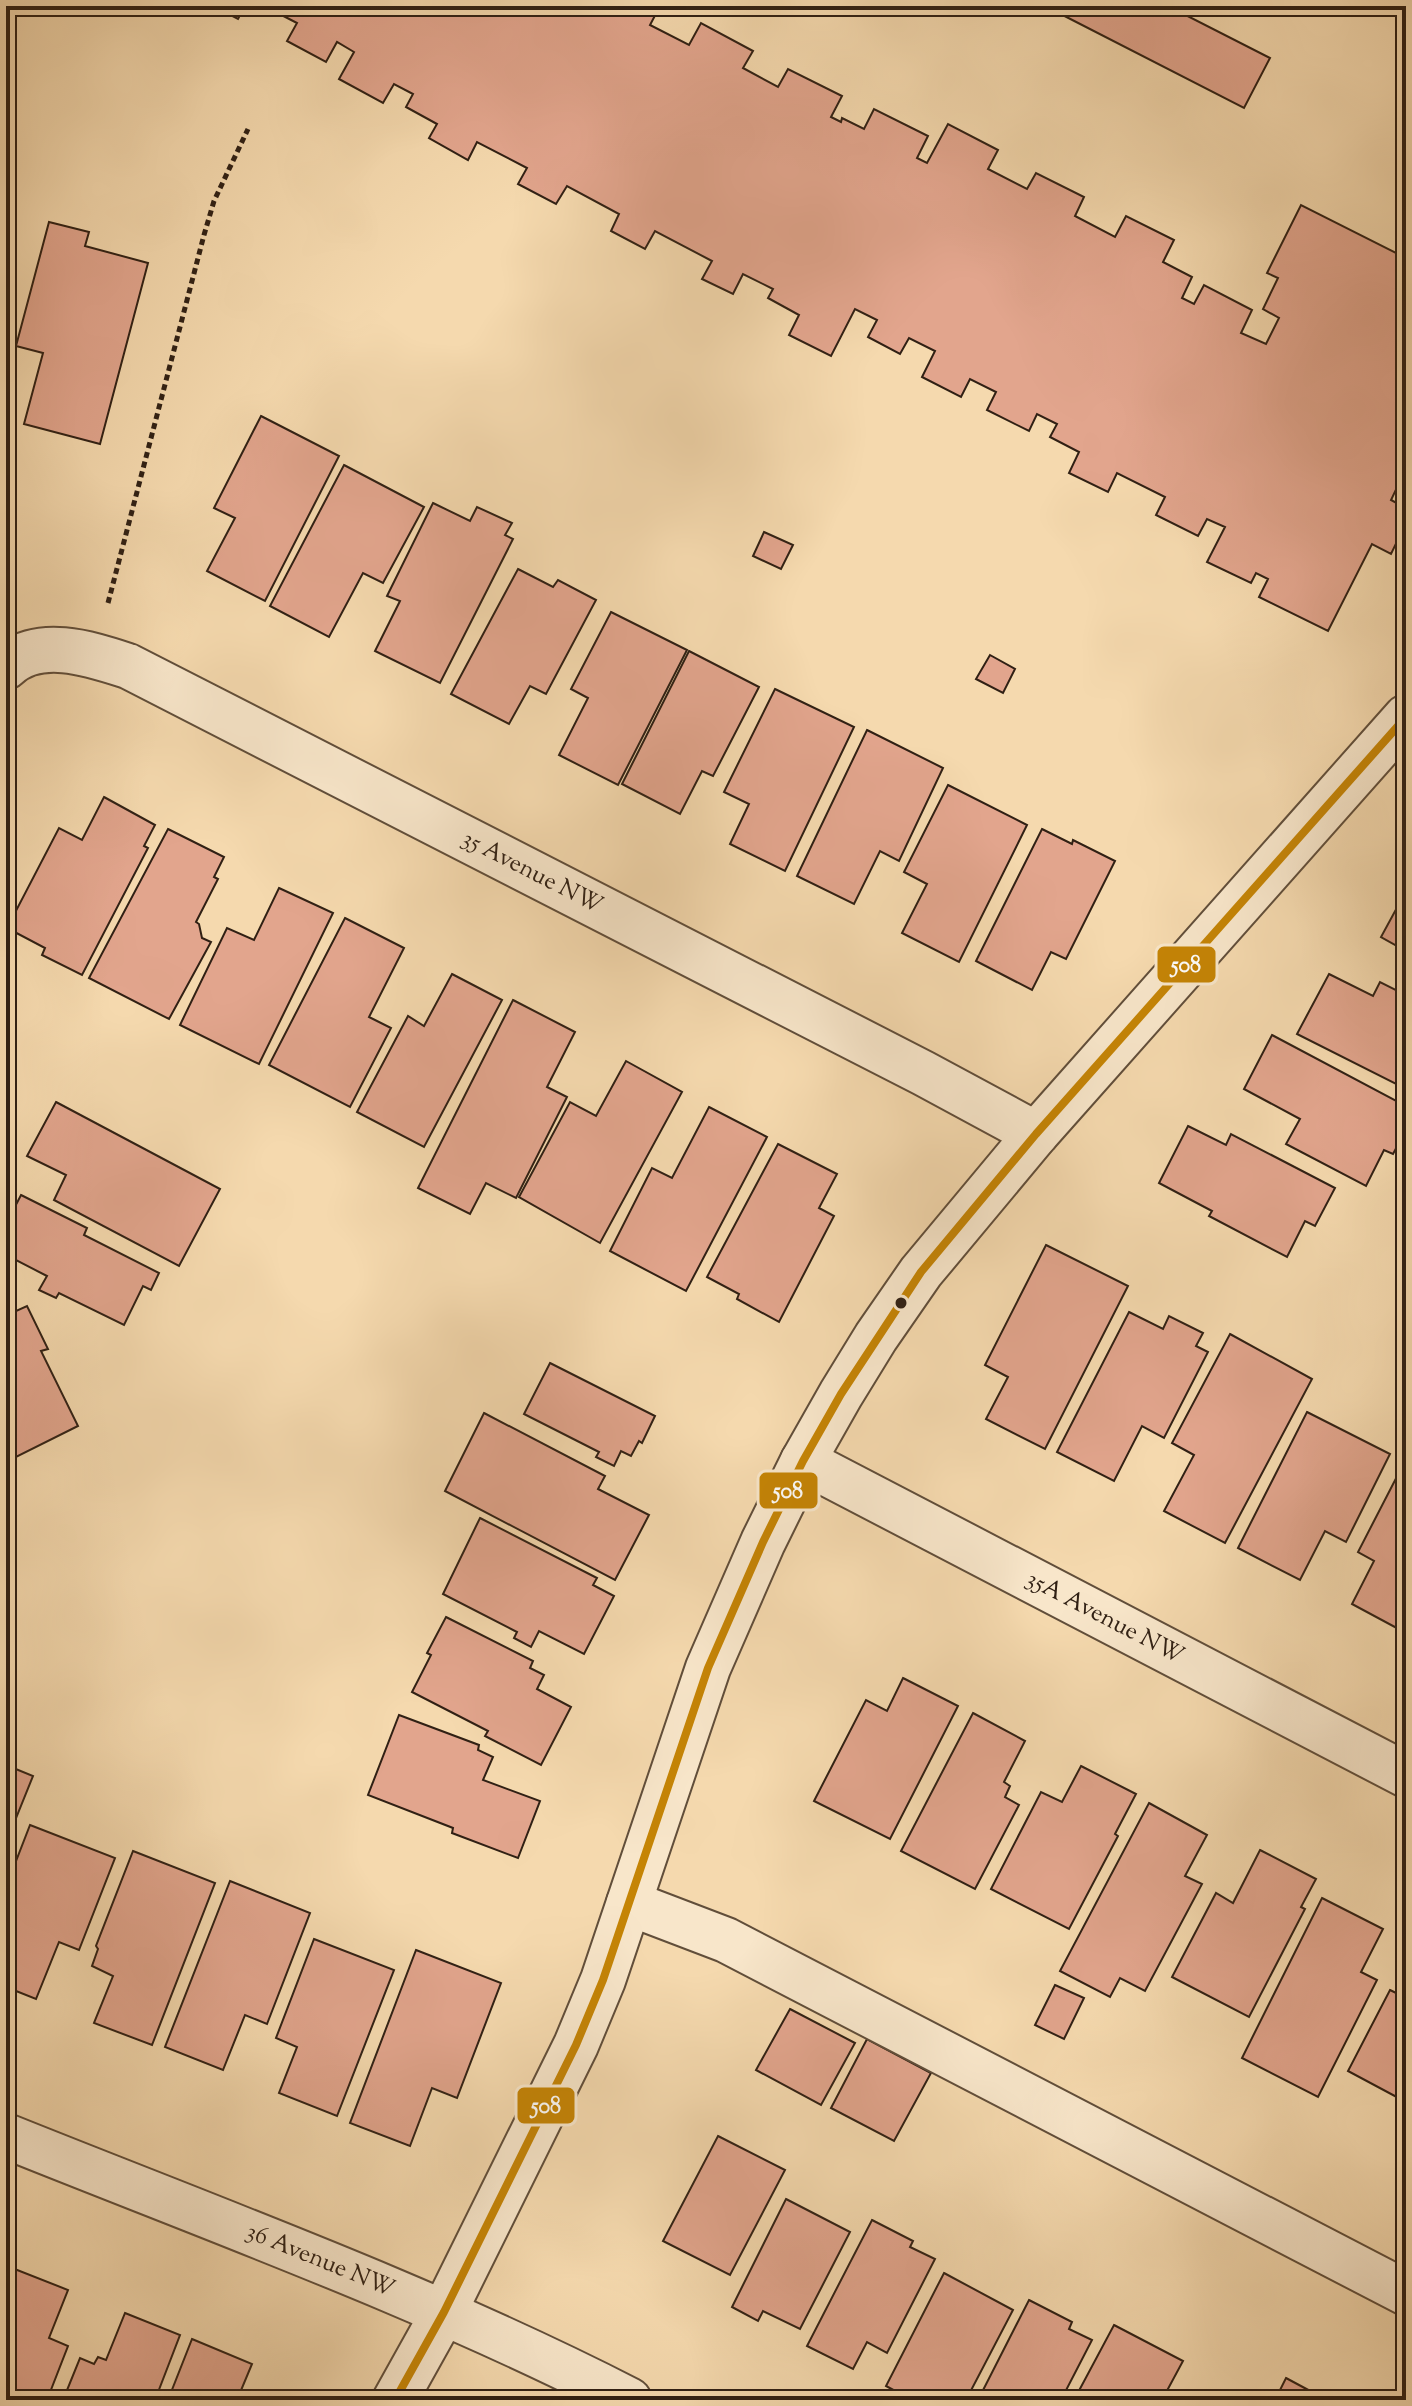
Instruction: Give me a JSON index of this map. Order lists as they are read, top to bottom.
{
  "streets": {
    "street": ["35 Avenue NW", "35A Avenue NW", "36 Avenue NW"]
  },
  "lines": ["transit line 508"]
}
